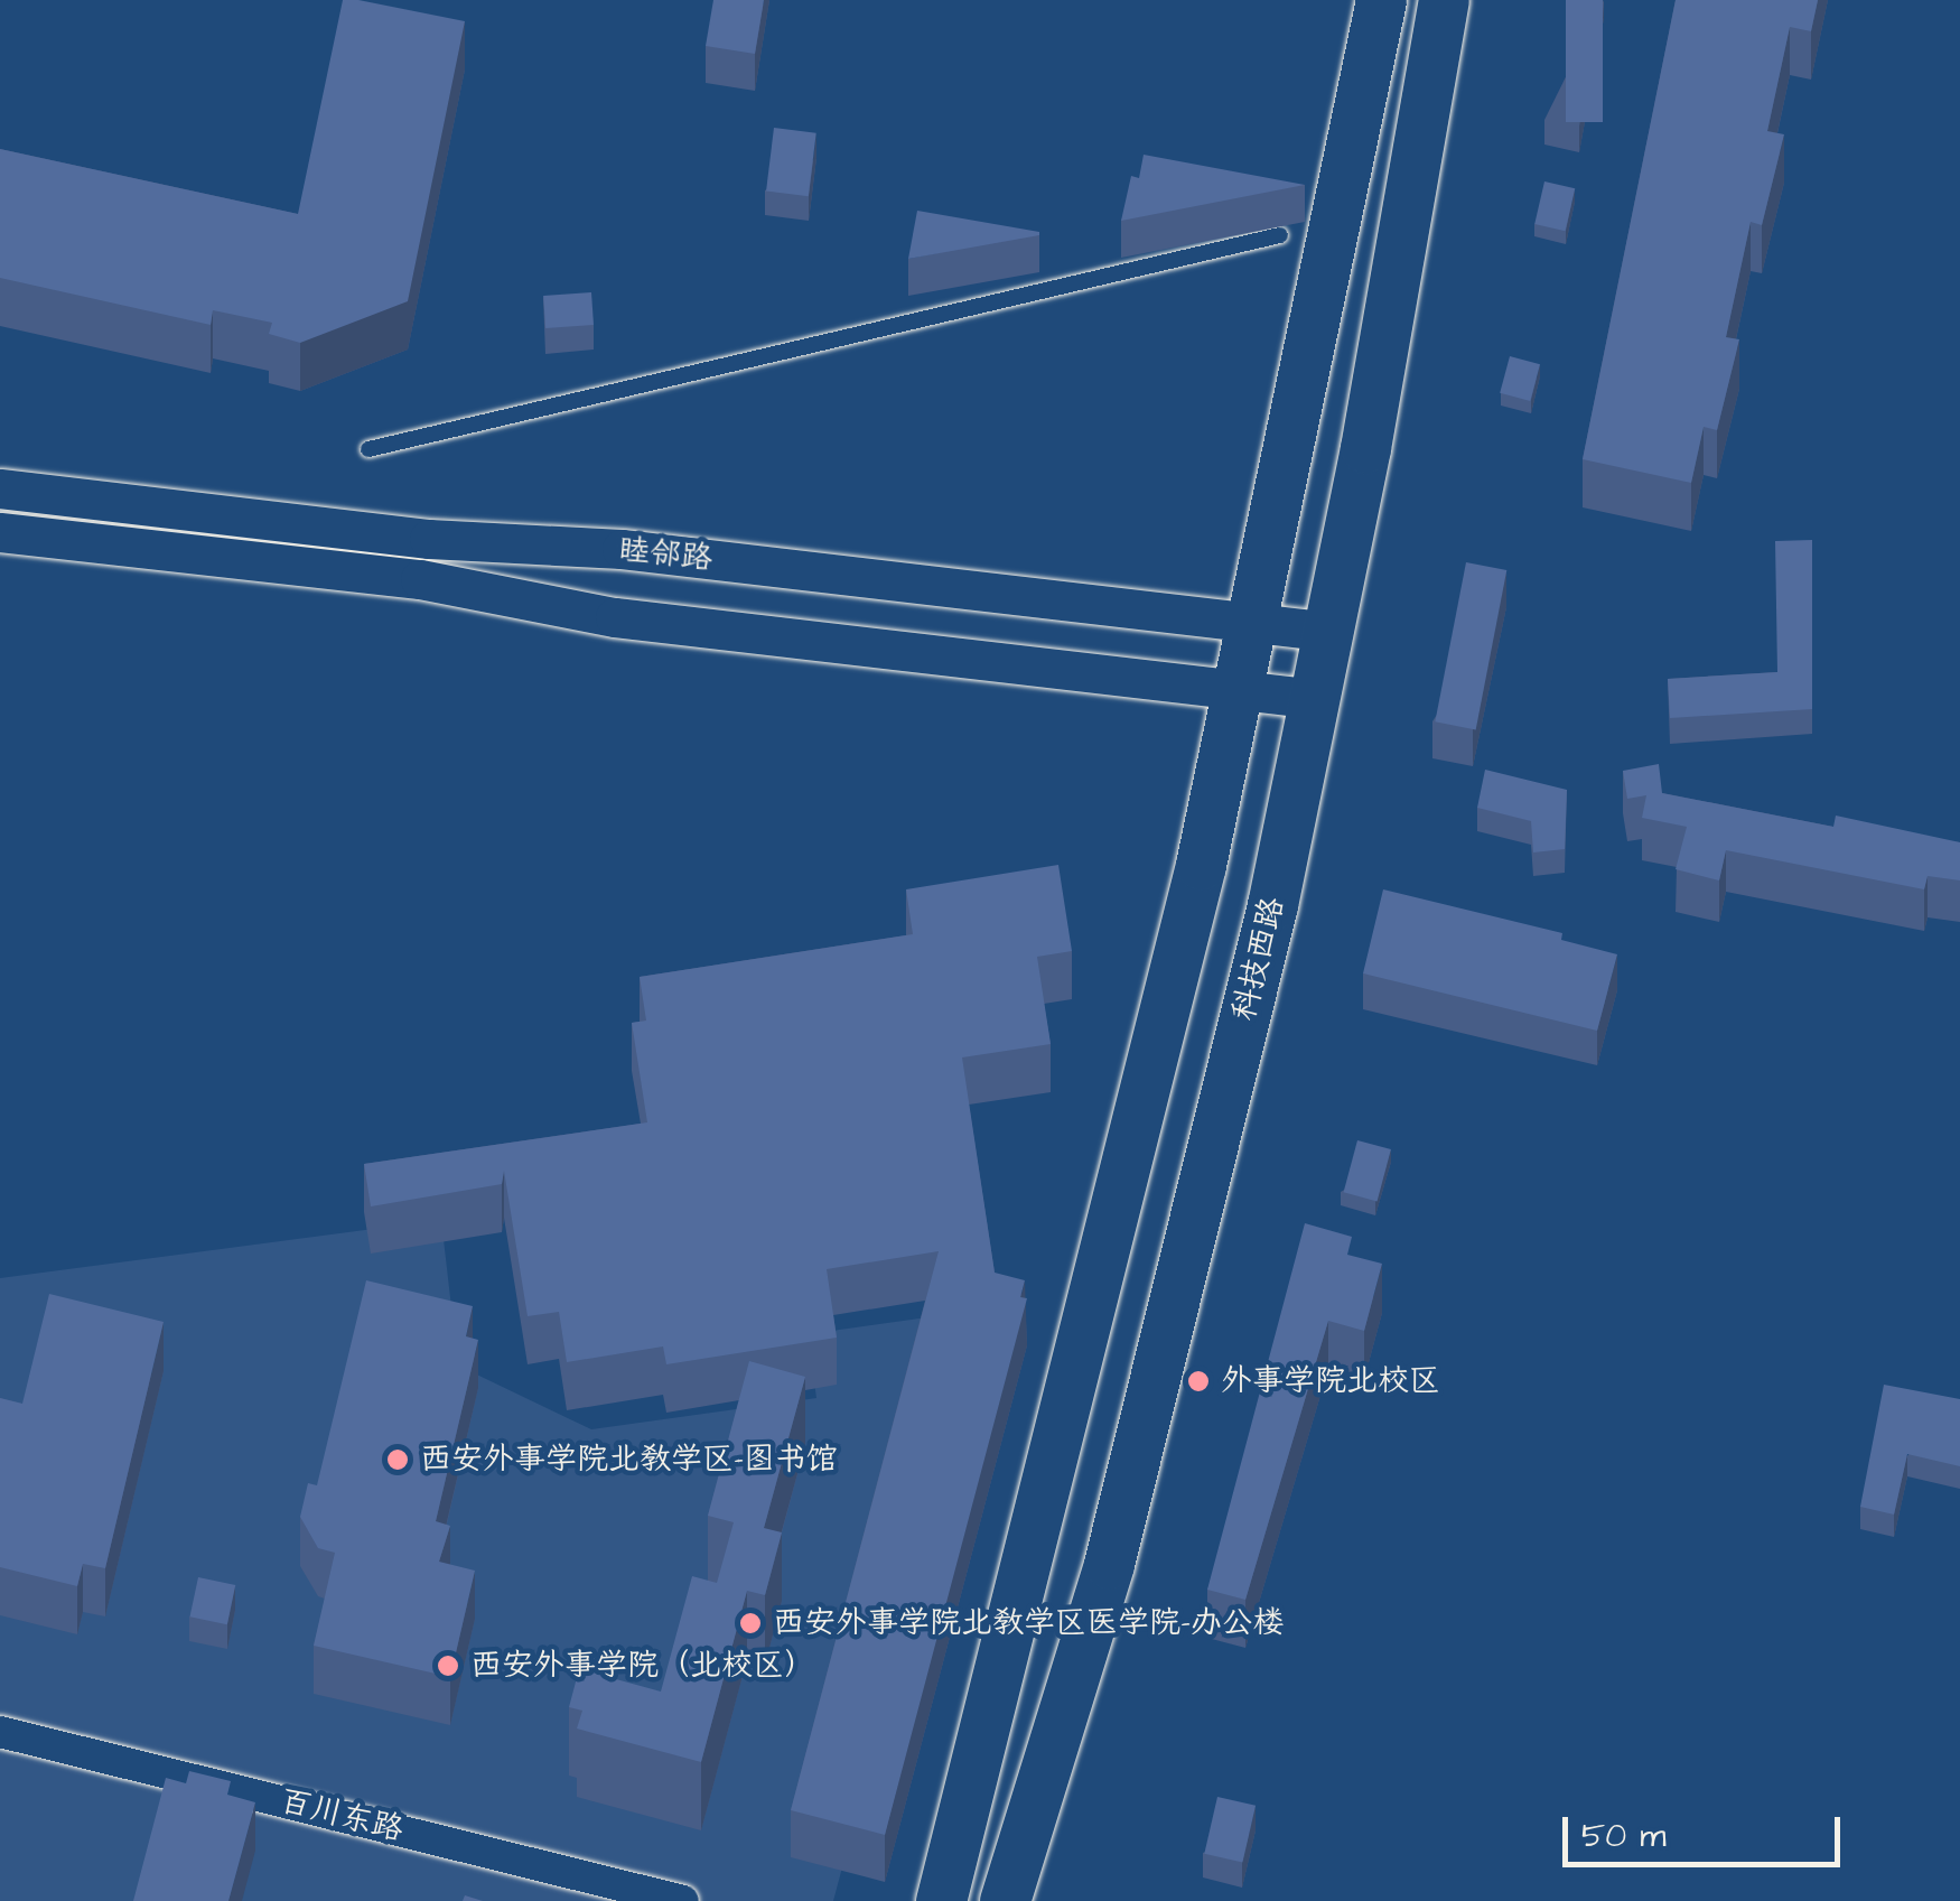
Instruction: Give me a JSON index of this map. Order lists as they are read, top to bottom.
{
  "streets": {
    "main road": ["科技西路"],
    "street": ["睦邻路", "百川东路"]
  },
  "crossings": [
    ["睦邻路", "科技西路"]
  ],
  "places": [
    "外事学院北校区",
    "西安外事学院北教学区-图书馆",
    "西安外事学院北教学区医学院-办公楼",
    "西安外事学院（北校区）"
  ],
  "scale_bar": "50 m"
}
